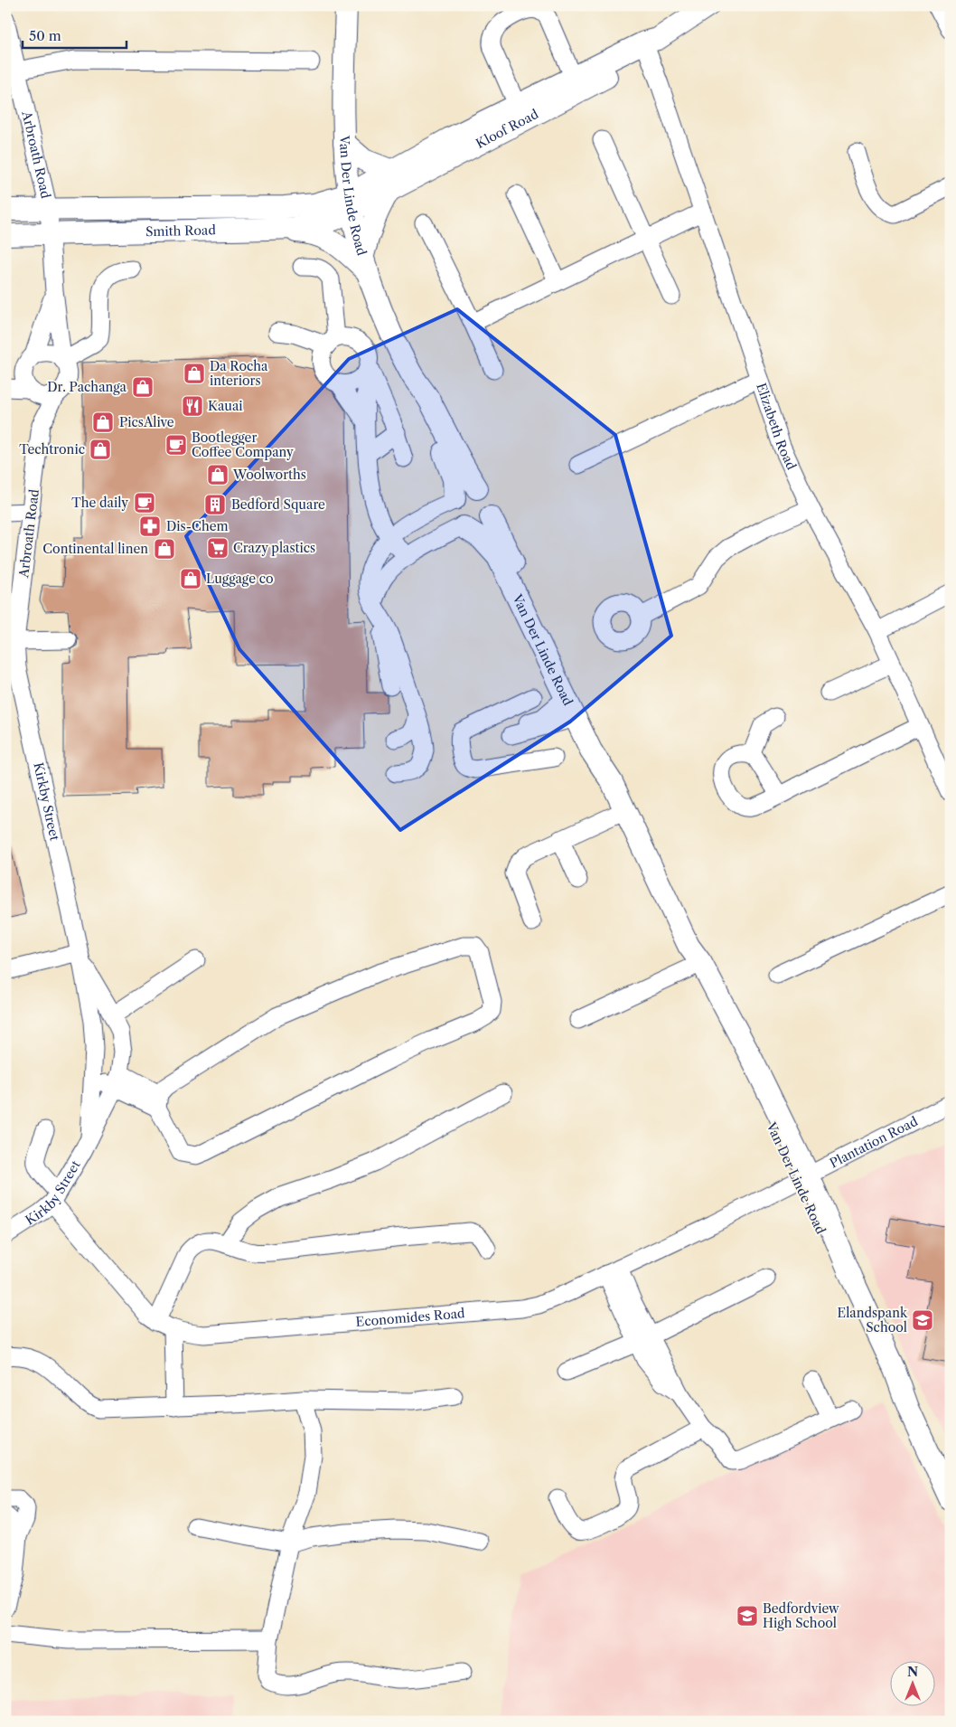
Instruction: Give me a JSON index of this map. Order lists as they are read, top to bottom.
{
  "streets": {
    "main road": ["Kloof Road", "Van Der Linde Road", "Smith Road"],
    "street": [
      "Arbroath Road",
      "Elizabeth Road",
      "Kirkby Street",
      "Plantation Road",
      "Economides Road"
    ]
  },
  "crossings": [
    ["Kloof Road", "Van Der Linde Road"],
    ["Kloof Road", "Smith Road"],
    ["Kloof Road", "Elizabeth Road"],
    ["Arbroath Road", "Smith Road"],
    ["Arbroath Road", "Kirkby Street"],
    ["Van Der Linde Road", "Smith Road"],
    ["Van Der Linde Road", "Plantation Road"],
    ["Van Der Linde Road", "Economides Road"],
    ["Kirkby Street", "Economides Road"],
    ["Plantation Road", "Economides Road"]
  ],
  "places": {
    "shop": [
      "Da Rocha interiors",
      "Dr. Pachanga",
      "PicsAlive",
      "Techtronic",
      "Woolworths",
      "Continental linen",
      "Luggage co"
    ],
    "restaurant": ["Kauai"],
    "cafe": ["Bootlegger Coffee Company", "The daily"],
    "building": ["Bedford Square"],
    "pharmacy": ["Dis-Chem"],
    "supermarket": ["Crazy plastics"],
    "school or university": ["Elandspank School", "Bedfordview High School"]
  },
  "scale_bar": "50 m",
  "north": "top"
}
